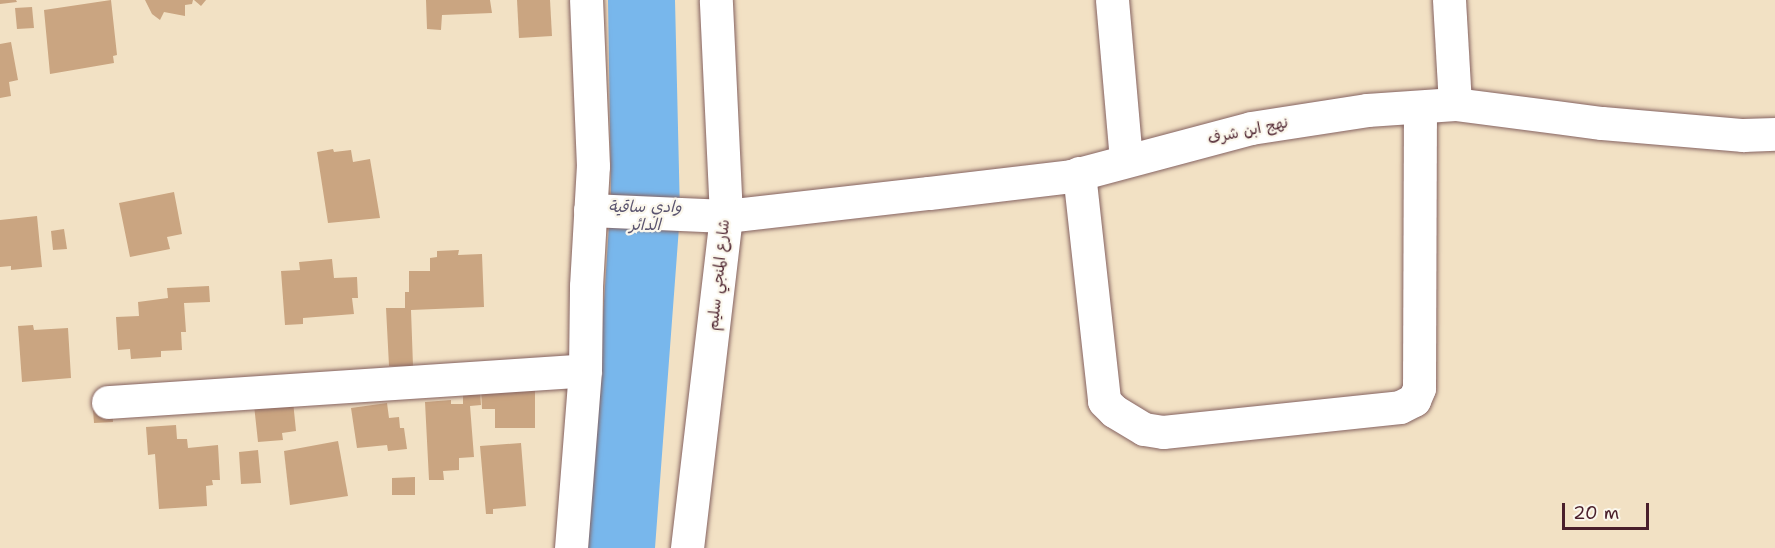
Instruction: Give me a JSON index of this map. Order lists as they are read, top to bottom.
{
  "streets": {
    "street": ["نهج ابن شرف", "شارع المنجي سليم"]
  },
  "crossings": [
    ["نهج ابن شرف", "شارع المنجي سليم"]
  ],
  "water": ["وادي ساقية الدائر"],
  "scale_bar": "20 m"
}
